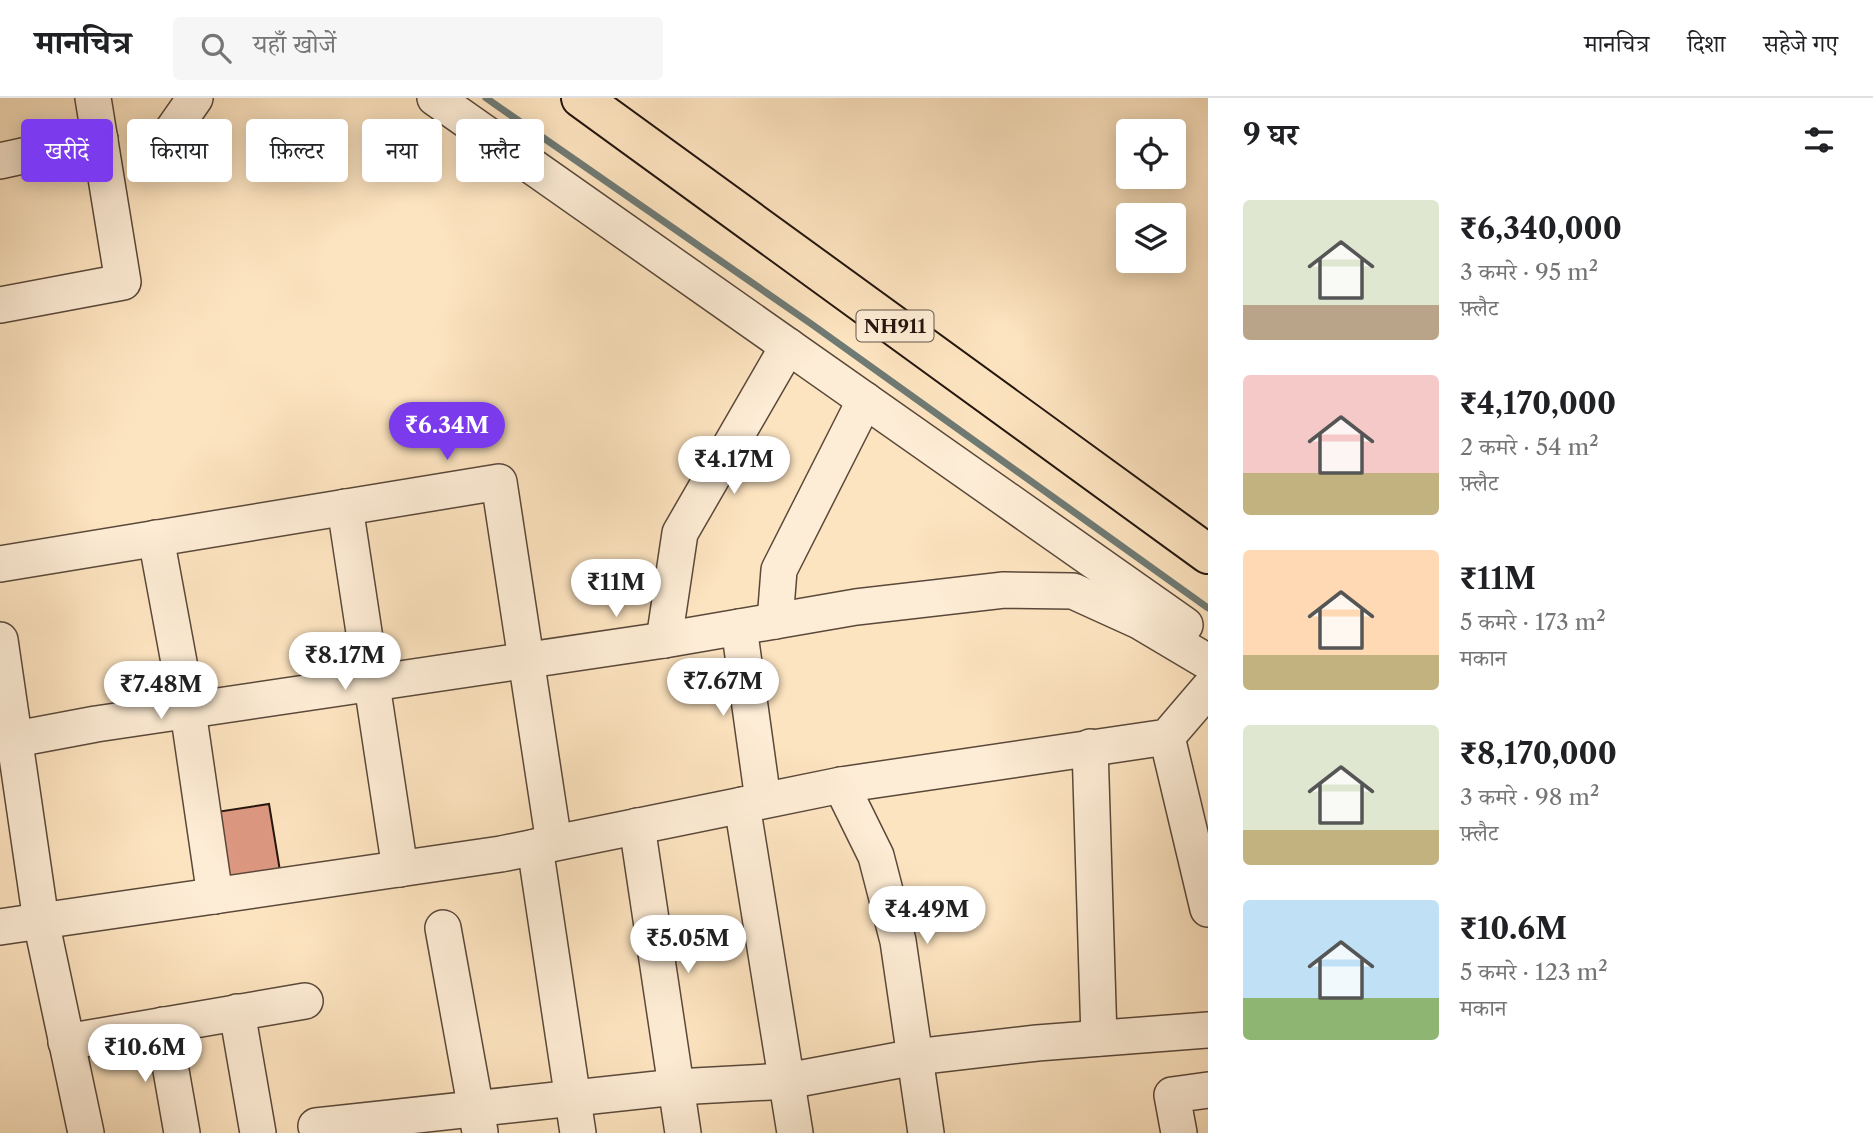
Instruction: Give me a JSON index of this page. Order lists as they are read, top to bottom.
{
  "streets": {
    "highway": ["NH911"]
  },
  "page": {
    "header": "मानचित्र",
    "search": "यहाँ खोजें",
    "nav": ["मानचित्र", "दिशा", "सहेजे गए"],
    "heading": "9 घर",
    "chip": [
      "खरीदें",
      "किराया",
      "फ़िल्टर",
      "नया",
      "फ़्लैट"
    ],
    "list": [
      {
        "name": "₹6,340,000",
        "note": "3 कमरे · 95 m² · फ़्लैट"
      },
      {
        "name": "₹4,170,000",
        "note": "2 कमरे · 54 m² · फ़्लैट"
      },
      {
        "name": "₹11M",
        "note": "5 कमरे · 173 m² · मकान"
      },
      {
        "name": "₹8,170,000",
        "note": "3 कमरे · 98 m² · फ़्लैट"
      },
      {
        "name": "₹10.6M",
        "note": "5 कमरे · 123 m² · मकान"
      }
    ],
    "price": [
      "₹6.34M",
      "₹4.17M",
      "₹11M",
      "₹8.17M",
      "₹7.67M",
      "₹7.48M",
      "₹4.49M",
      "₹5.05M",
      "₹10.6M"
    ]
  }
}
